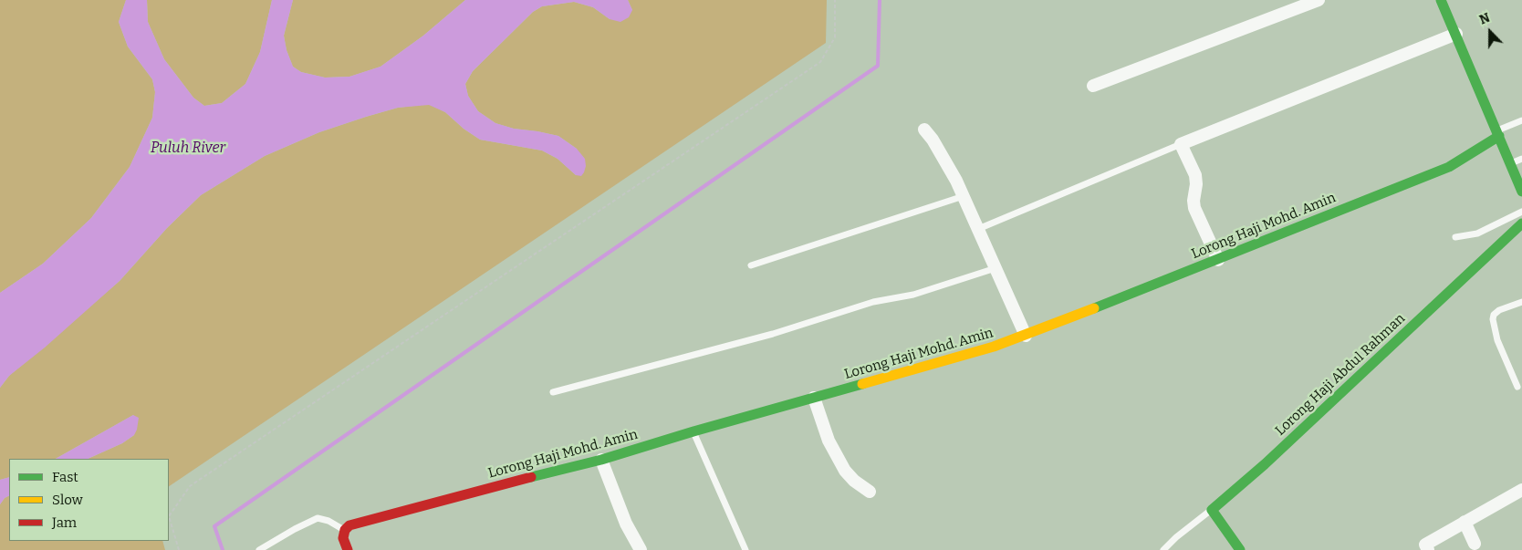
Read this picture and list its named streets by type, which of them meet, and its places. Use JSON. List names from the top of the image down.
{
  "streets": {
    "street": ["Lorong Haji Mohd. Amin", "Lorong Haji Abdul Rahman"]
  },
  "water": ["Puluh River"],
  "legend": ["Fast", "Slow", "Jam"],
  "north": "top"
}
